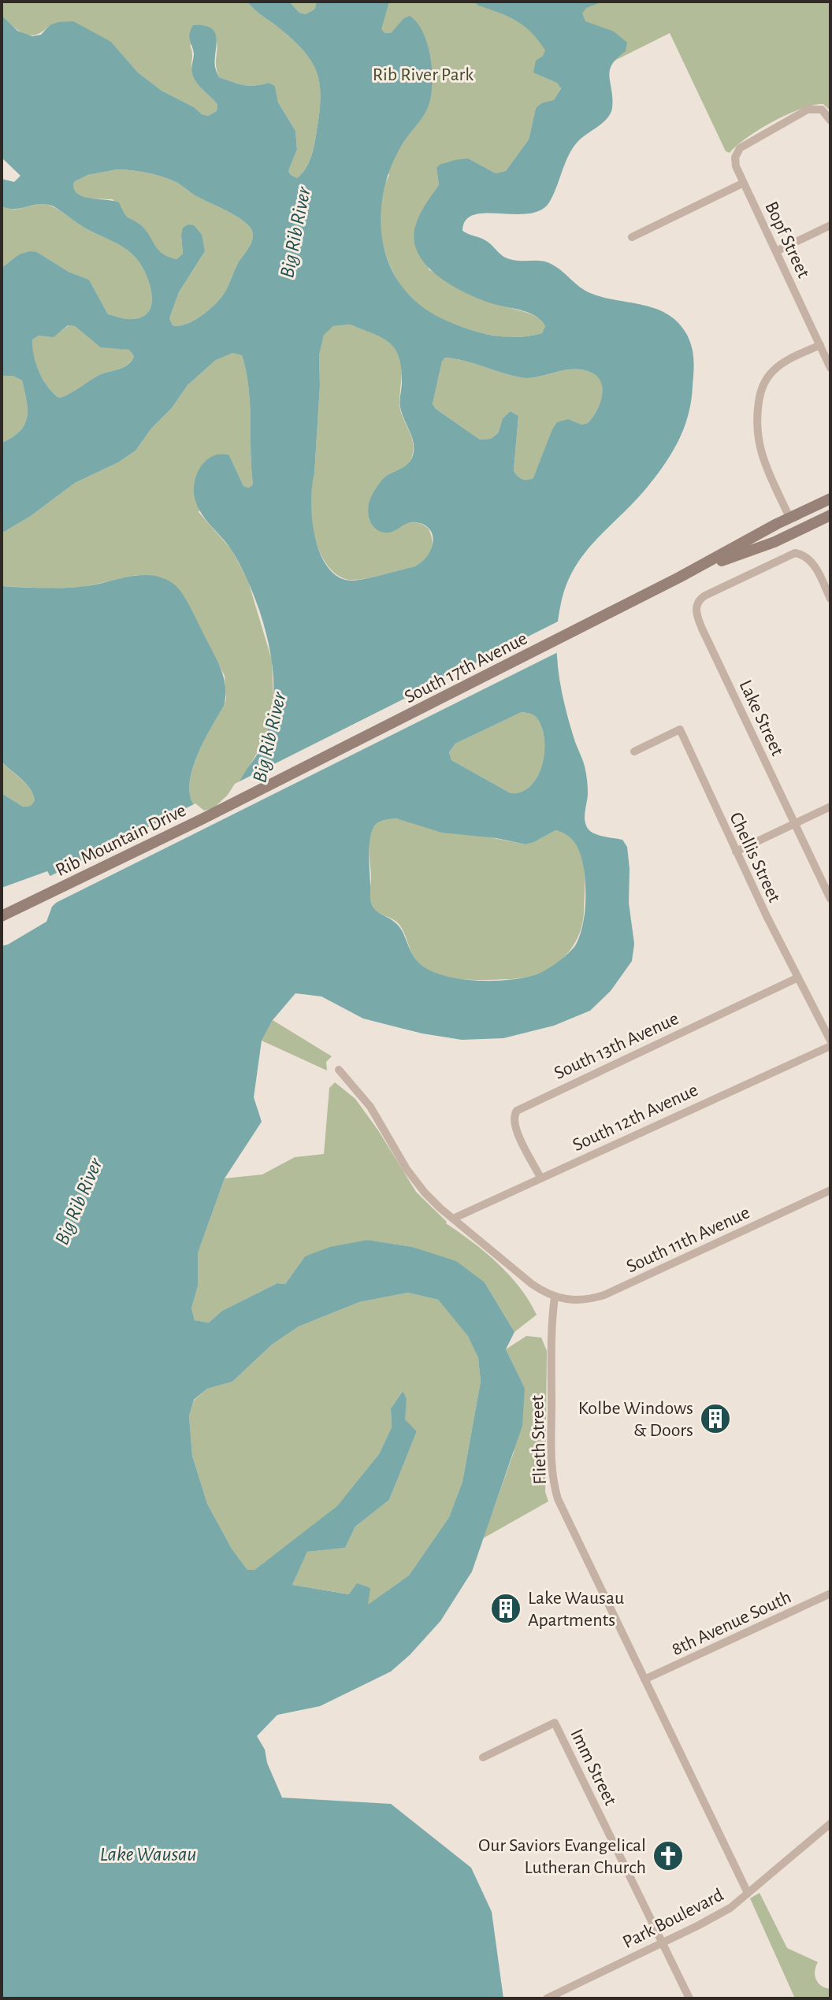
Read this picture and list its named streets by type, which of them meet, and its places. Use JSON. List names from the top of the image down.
{
  "streets": {
    "main road": ["South 17th Avenue", "Rib Mountain Drive"],
    "street": [
      "Bopf Street",
      "Lake Street",
      "Chellis Street",
      "South 13th Avenue",
      "South 12th Avenue",
      "South 11th Avenue",
      "Flieth Street",
      "8th Avenue South",
      "Imm Street",
      "Park Boulevard"
    ]
  },
  "crossings": [
    ["South 17th Avenue", "Rib Mountain Drive"],
    ["Chellis Street", "South 13th Avenue"],
    ["South 13th Avenue", "South 12th Avenue"],
    ["South 11th Avenue", "Flieth Street"],
    ["Flieth Street", "8th Avenue South"],
    ["Flieth Street", "Park Boulevard"],
    ["Imm Street", "Park Boulevard"]
  ],
  "water": ["Big Rib River", "Lake Wausau"],
  "parks": ["Rib River Park"],
  "places": {
    "building": ["Kolbe Windows & Doors", "Lake Wausau Apartments"],
    "church": ["Our Saviors Evangelical Lutheran Church"]
  }
}
